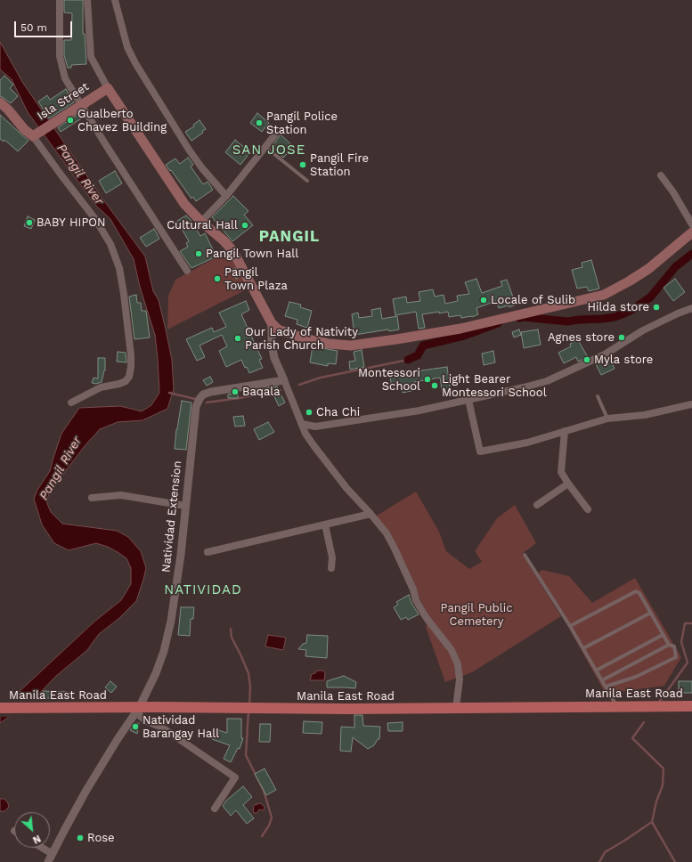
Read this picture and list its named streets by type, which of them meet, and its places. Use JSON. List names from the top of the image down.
{
  "streets": {
    "main road": ["Isla Street", "Manila East Road"],
    "street": ["Natividad Extension"]
  },
  "crossings": [
    ["Natividad Extension", "Manila East Road"]
  ],
  "districts": ["SAN JOSE", "PANGIL", "NATIVIDAD"],
  "water": ["Pangil River"],
  "parks": ["Pangil Public Cemetery"],
  "places": [
    "Gualberto Chavez Building",
    "Pangil Police Station",
    "Pangil Fire Station",
    "BABY HIPON",
    "Cultural Hall",
    "Pangil Town Hall",
    "Pangil Town Plaza",
    "Locale of Sulib",
    "Hilda store",
    "Agnes store",
    "Our Lady of Nativity Parish Church",
    "Myla store",
    "Montessori School",
    "Light Bearer Montessori School",
    "Baqala",
    "Cha Chi",
    "Natividad Barangay Hall",
    "Rose"
  ],
  "scale_bar": "50 m",
  "north": "bottom right"
}
